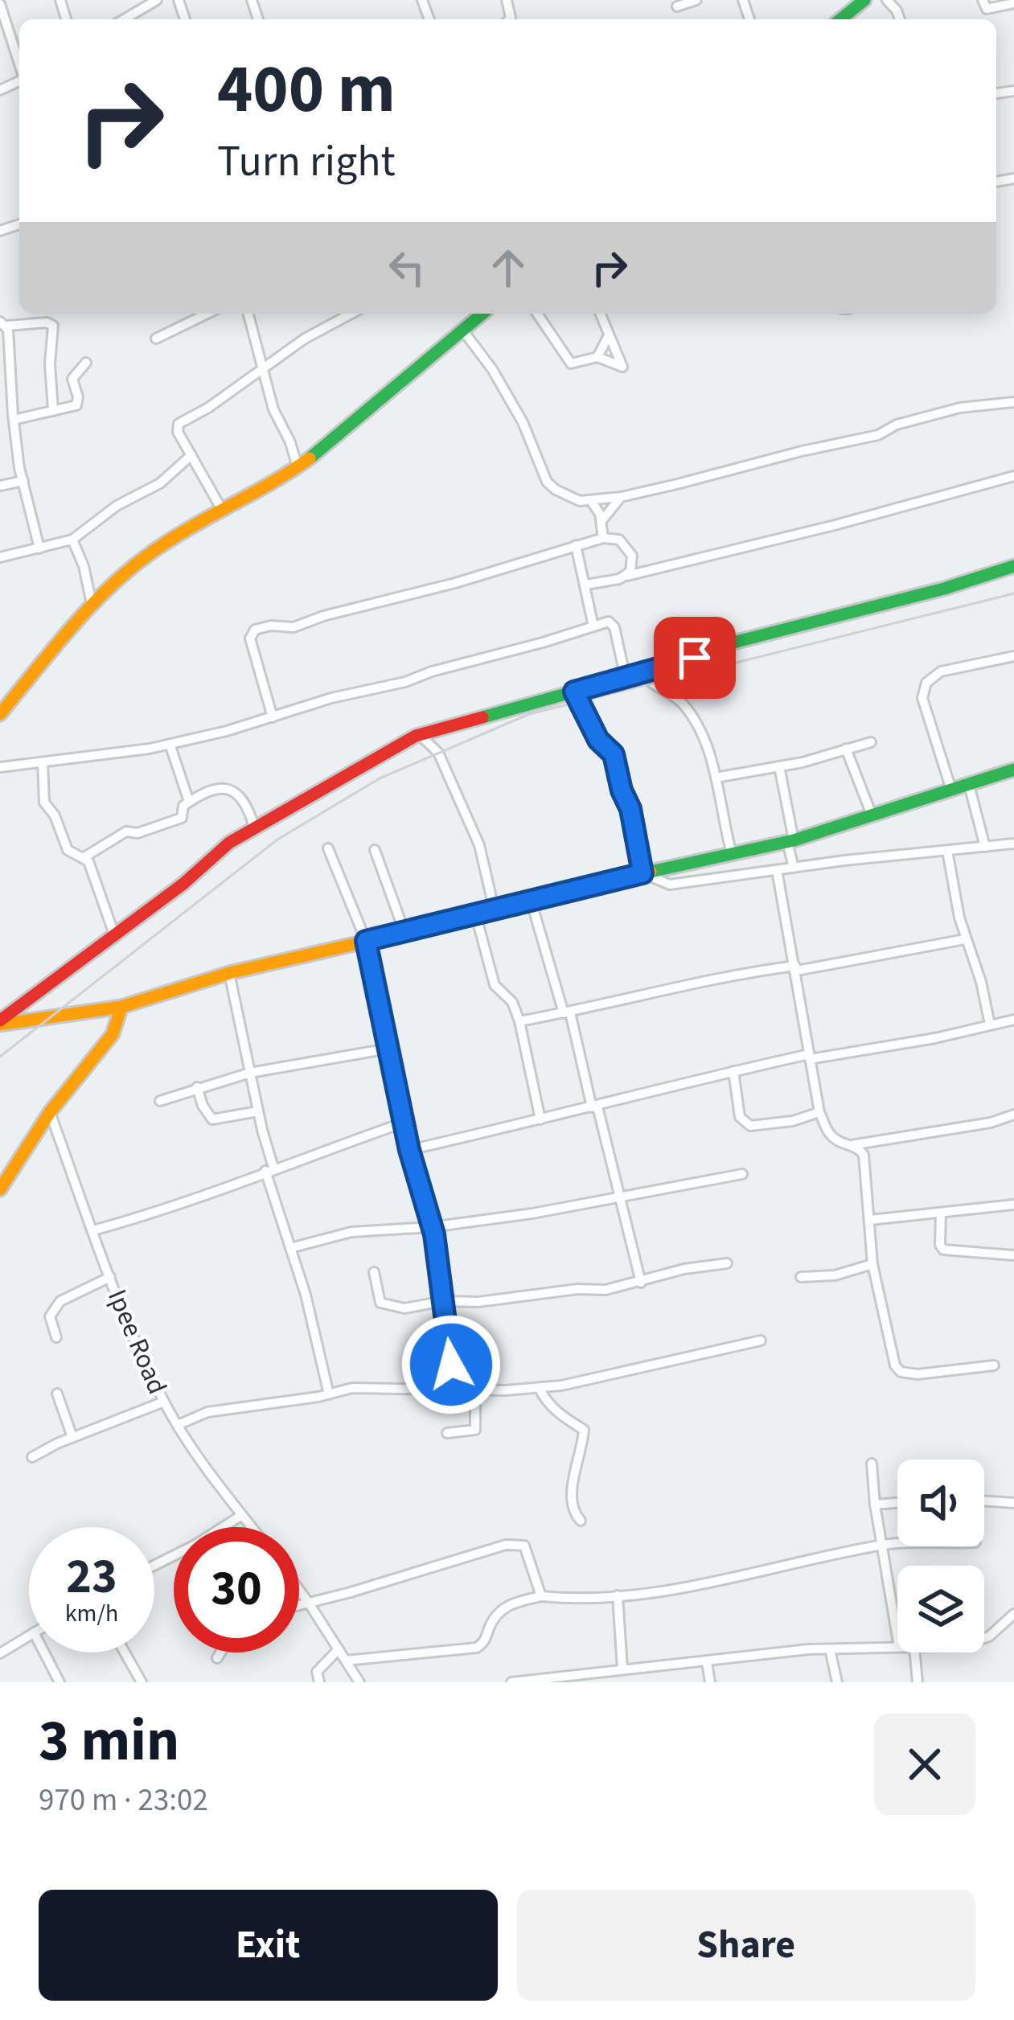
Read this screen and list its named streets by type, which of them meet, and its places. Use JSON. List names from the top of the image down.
{
  "streets": {
    "street": ["Ipee Road"]
  },
  "page": {
    "turn": ["400 m", "Turn right"],
    "speed": "23 km/h",
    "limit": "30",
    "heading": ["3 min", "970 m · 23:02"],
    "buttons": ["Exit", "Share"]
  }
}
